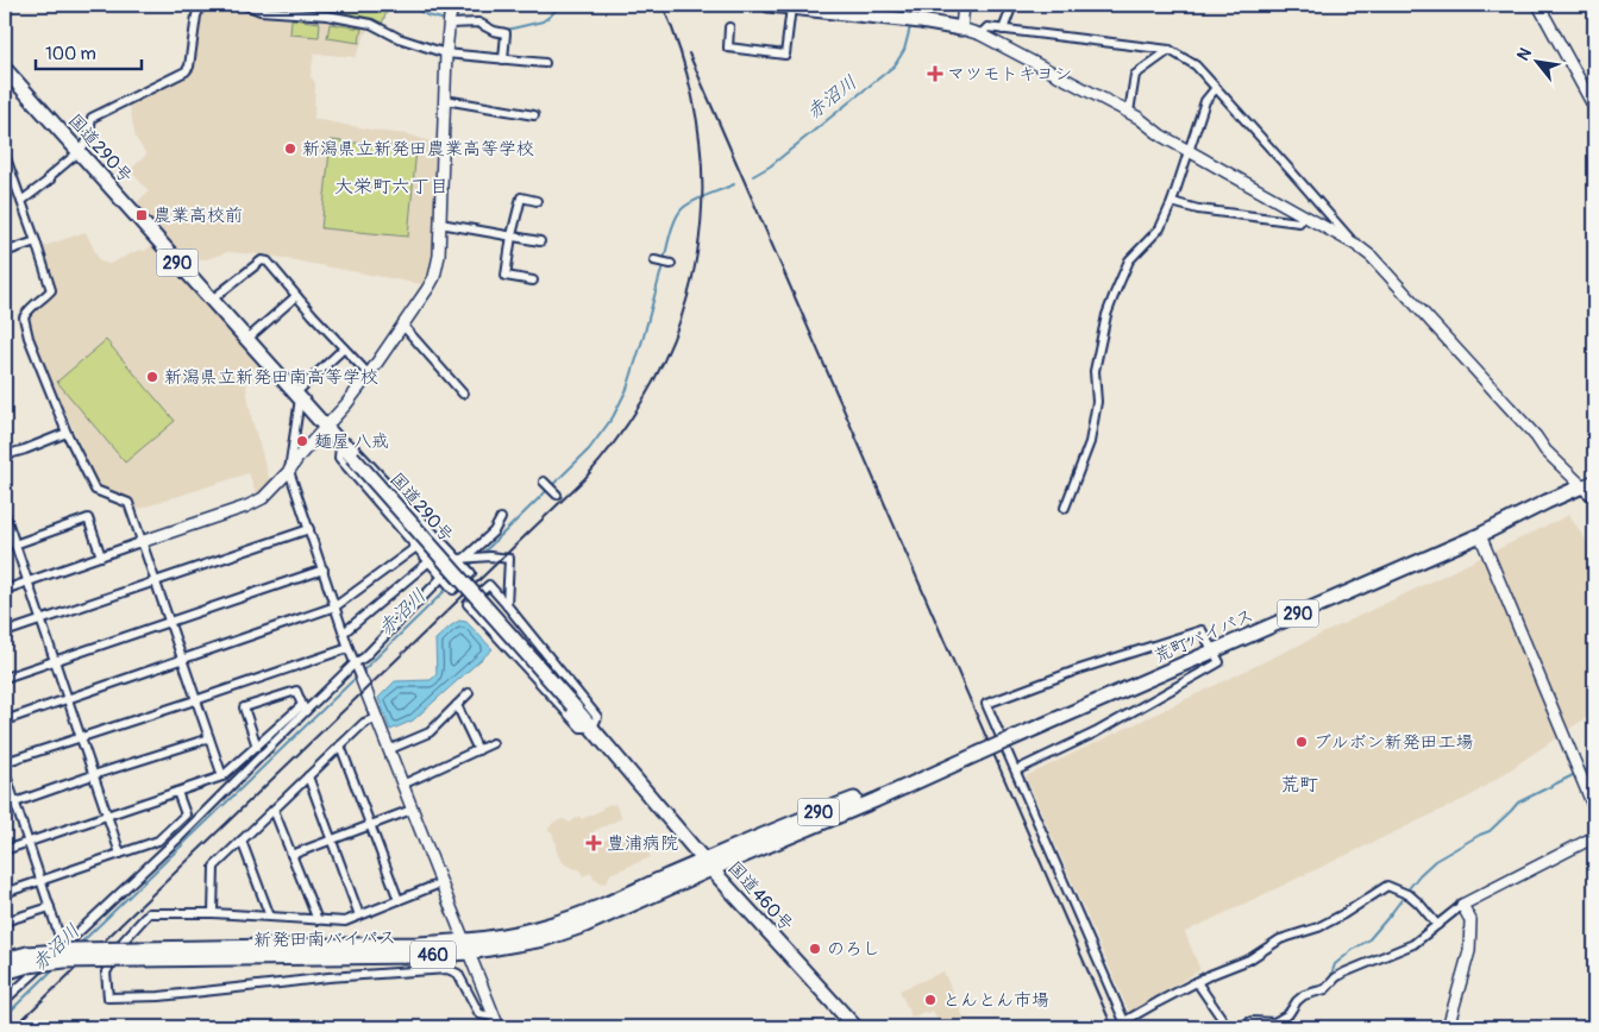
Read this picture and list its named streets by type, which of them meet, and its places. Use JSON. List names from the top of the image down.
{
  "streets": {
    "highway": [
      "国道290号",
      "290",
      "荒町バイパス",
      "国道460号",
      "新発田南バイパス",
      "460"
    ]
  },
  "crossings": [
    ["国道290号", "荒町バイパス"],
    ["国道290号", "国道460号"],
    ["国道290号", "新発田南バイパス"],
    ["荒町バイパス", "国道460号"],
    ["荒町バイパス", "新発田南バイパス"],
    ["国道460号", "新発田南バイパス"],
    ["新発田南バイパス", "460"]
  ],
  "districts": ["大栄町六丁目", "荒町"],
  "water": ["赤沼川"],
  "places": {
    "health": ["マツモトキヨシ", "豊浦病院"],
    "other": [
      "新潟県立新発田農業高等学校",
      "新潟県立新発田南高等学校",
      "麺屋 八戒",
      "ブルボン新発田工場",
      "のろし",
      "とんとん市場"
    ],
    "transit": ["農業高校前"]
  },
  "scale_bar": "100 m",
  "north": "top left"
}
